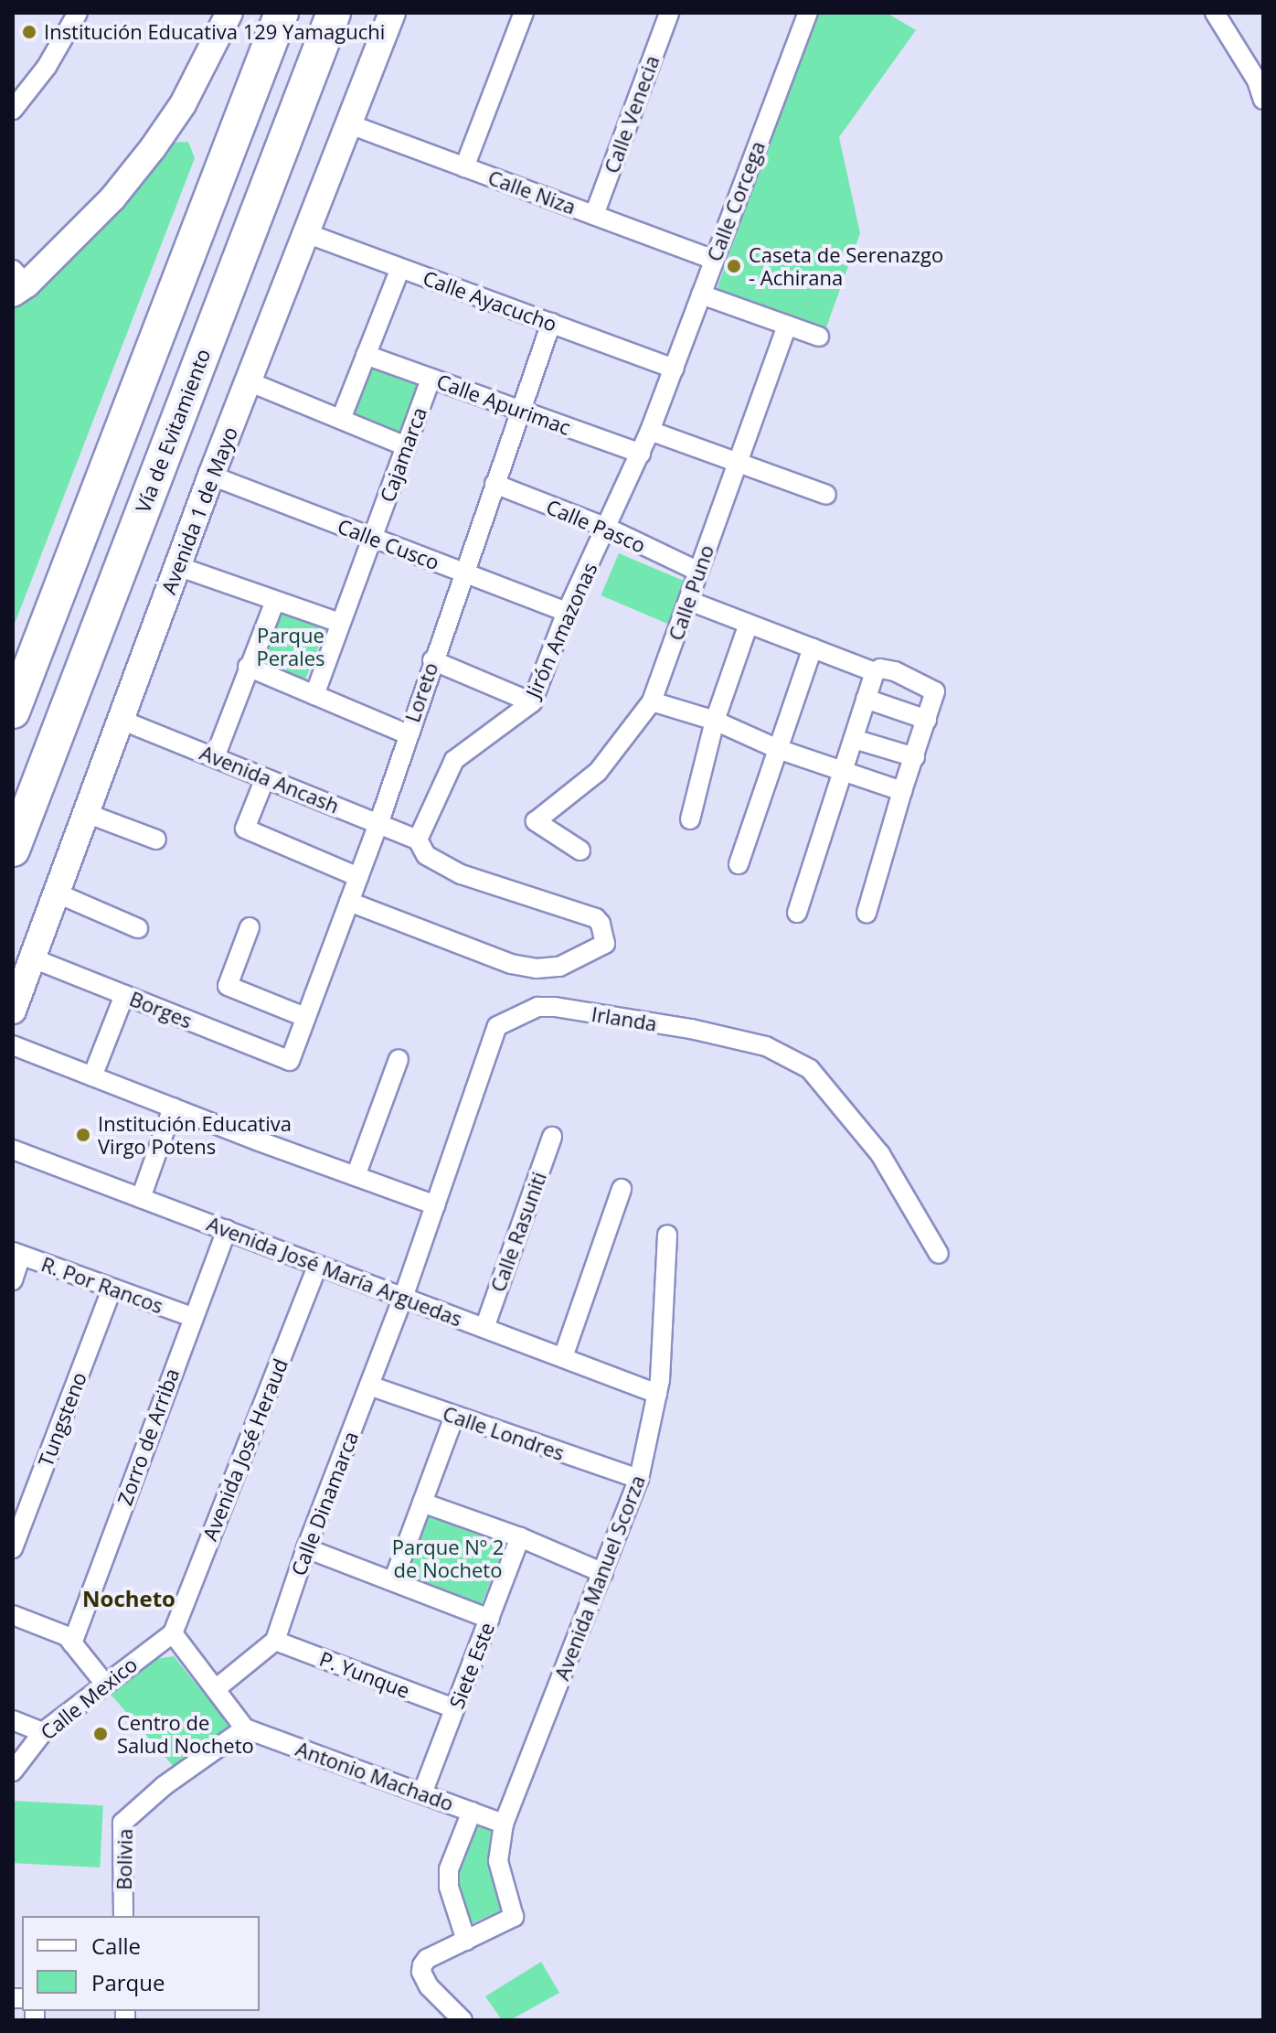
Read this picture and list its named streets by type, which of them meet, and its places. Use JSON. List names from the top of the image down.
{
  "streets": {
    "highway": ["Vía de Evitamiento"],
    "street": [
      "Calle Venecia",
      "Calle Niza",
      "Calle Corcega",
      "Calle Ayacucho",
      "Calle Apurimac",
      "Cajamarca",
      "Avenida 1 de Mayo",
      "Calle Pasco",
      "Calle Cusco",
      "Calle Puno",
      "Jirón Amazonas",
      "Loreto",
      "Avenida Ancash",
      "Borges",
      "Irlanda",
      "Calle Rasuniti",
      "Avenida José María Arguedas",
      "R. Por Rancos",
      "Tungsteno",
      "Calle Londres",
      "Zorro de Arriba",
      "Avenida José Heraud",
      "Calle Dinamarca",
      "Avenida Manuel Scorza",
      "Siete Este",
      "P. Yunque",
      "Calle Mexico",
      "Antonio Machado",
      "Bolivia"
    ]
  },
  "crossings": [
    ["Calle Venecia", "Calle Niza"],
    ["Calle Niza", "Calle Corcega"],
    ["Calle Niza", "Avenida 1 de Mayo"],
    ["Calle Corcega", "Calle Ayacucho"],
    ["Calle Corcega", "Jirón Amazonas"],
    ["Calle Ayacucho", "Avenida 1 de Mayo"],
    ["Calle Ayacucho", "Loreto"],
    ["Calle Apurimac", "Cajamarca"],
    ["Calle Apurimac", "Jirón Amazonas"],
    ["Calle Apurimac", "Loreto"],
    ["Cajamarca", "Calle Cusco"],
    ["Avenida 1 de Mayo", "Calle Cusco"],
    ["Avenida 1 de Mayo", "Avenida Ancash"],
    ["Avenida 1 de Mayo", "Borges"],
    ["Calle Pasco", "Calle Puno"],
    ["Calle Pasco", "Jirón Amazonas"],
    ["Calle Pasco", "Loreto"],
    ["Calle Cusco", "Jirón Amazonas"],
    ["Calle Cusco", "Loreto"],
    ["Jirón Amazonas", "Avenida Ancash"],
    ["Loreto", "Avenida Ancash"],
    ["Loreto", "Borges"],
    ["Irlanda", "Avenida José María Arguedas"],
    ["Irlanda", "Calle Dinamarca"],
    ["Calle Rasuniti", "Avenida José María Arguedas"],
    ["Avenida José María Arguedas", "Zorro de Arriba"],
    ["Avenida José María Arguedas", "Avenida José Heraud"],
    ["Avenida José María Arguedas", "Calle Dinamarca"],
    ["Avenida José María Arguedas", "Avenida Manuel Scorza"],
    ["R. Por Rancos", "Tungsteno"],
    ["R. Por Rancos", "Zorro de Arriba"],
    ["Calle Londres", "Calle Dinamarca"],
    ["Calle Londres", "Avenida Manuel Scorza"],
    ["Avenida José Heraud", "Calle Mexico"],
    ["Calle Dinamarca", "P. Yunque"],
    ["Avenida Manuel Scorza", "Antonio Machado"],
    ["Siete Este", "P. Yunque"],
    ["Siete Este", "Antonio Machado"],
    ["Antonio Machado", "Bolivia"]
  ],
  "districts": ["Nocheto"],
  "parks": ["Parque Perales", "Parque Nº 2 de Nocheto"],
  "places": [
    "Institución Educativa 129 Yamaguchi",
    "Caseta de Serenazgo - Achirana",
    "Institución Educativa Virgo Potens",
    "Centro de Salud Nocheto"
  ],
  "legend": ["Calle", "Parque"]
}
